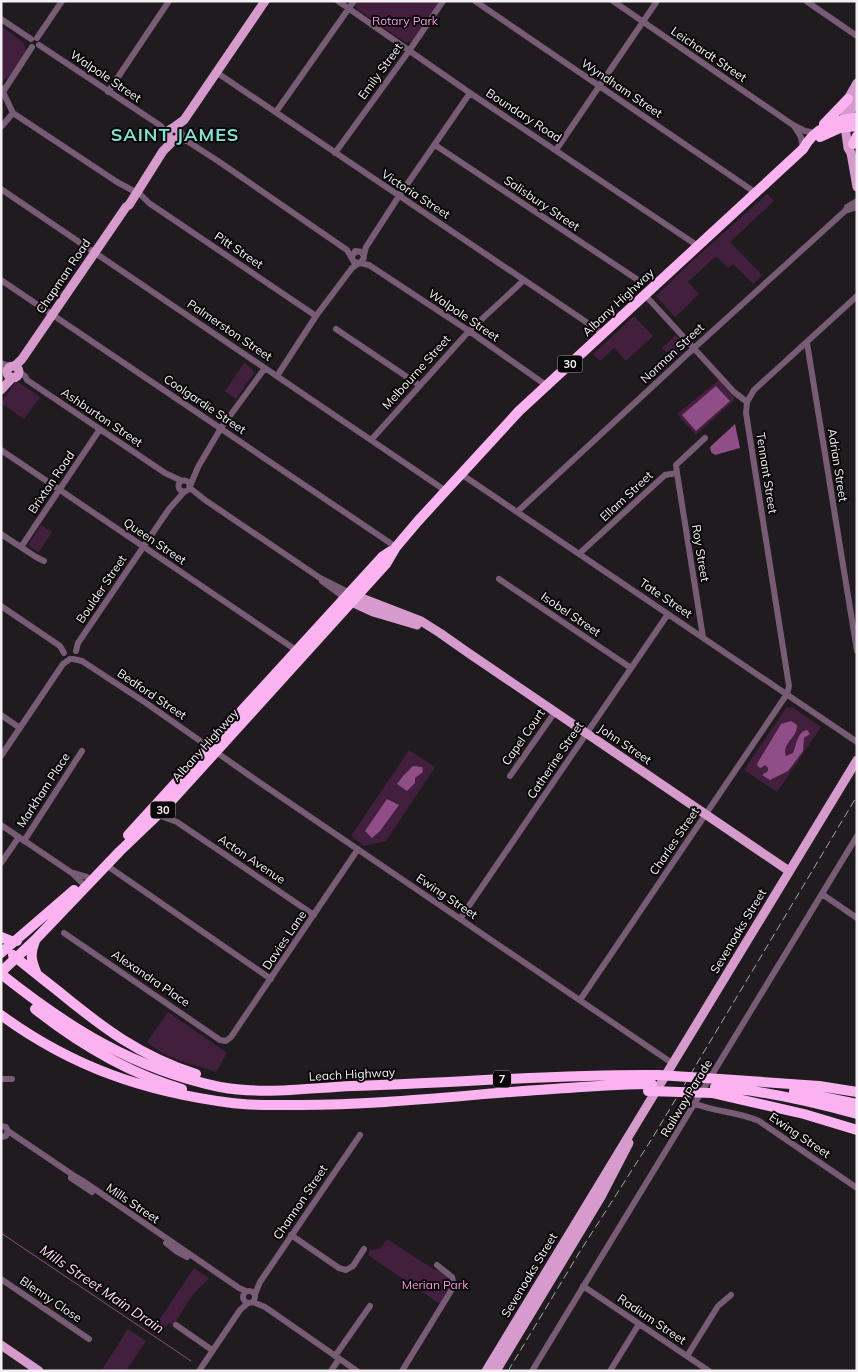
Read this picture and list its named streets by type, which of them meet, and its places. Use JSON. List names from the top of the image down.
{
  "streets": {
    "highway": [
      "Albany Highway",
      "30",
      "Leach Highway",
      "7"
    ],
    "main road": ["Chapman Road", "John Street", "Sevenoaks Street"],
    "street": [
      "Leichardt Street",
      "Emily Street",
      "Walpole Street",
      "Wyndham Street",
      "Boundary Road",
      "Victoria Street",
      "Salisbury Street",
      "Pitt Street",
      "Palmerston Street",
      "Norman Street",
      "Melbourne Street",
      "Coolgardie Street",
      "Ashburton Street",
      "Adrian Street",
      "Tennant Street",
      "Brixton Road",
      "Ellam Street",
      "Queen Street",
      "Roy Street",
      "Boulder Street",
      "Tate Street",
      "Isobel Street",
      "Bedford Street",
      "Capel Court",
      "Catherine Street",
      "Markham Place",
      "Charles Street",
      "Acton Avenue",
      "Ewing Street",
      "Davies Lane",
      "Alexandra Place",
      "Railway Parade",
      "Channon Street",
      "Mills Street",
      "Blenny Close",
      "Radium Street"
    ]
  },
  "crossings": [
    ["Leichardt Street", "30"],
    ["Emily Street", "Boundary Road"],
    ["Emily Street", "Victoria Street"],
    ["Walpole Street", "Chapman Road"],
    ["Walpole Street", "Albany Highway"],
    ["Walpole Street", "Melbourne Street"],
    ["Wyndham Street", "Albany Highway"],
    ["Boundary Road", "Albany Highway"],
    ["Victoria Street", "Chapman Road"],
    ["Victoria Street", "Albany Highway"],
    ["Victoria Street", "Melbourne Street"],
    ["Pitt Street", "Chapman Road"],
    ["Chapman Road", "Palmerston Street"],
    ["Chapman Road", "Coolgardie Street"],
    ["Chapman Road", "Ashburton Street"],
    ["Albany Highway", "Palmerston Street"],
    ["Albany Highway", "30"],
    ["Albany Highway", "Coolgardie Street"],
    ["Albany Highway", "Ashburton Street"],
    ["Albany Highway", "Queen Street"],
    ["Albany Highway", "Tate Street"],
    ["Albany Highway", "Bedford Street"],
    ["Albany Highway", "John Street"],
    ["Albany Highway", "Acton Avenue"],
    ["Albany Highway", "Ewing Street"],
    ["Albany Highway", "Leach Highway"],
    ["Palmerston Street", "Melbourne Street"],
    ["Norman Street", "Tate Street"],
    ["Ashburton Street", "Brixton Road"],
    ["Ashburton Street", "Boulder Street"],
    ["Ashburton Street", "John Street"],
    ["Tennant Street", "Tate Street"],
    ["Tennant Street", "Charles Street"],
    ["Brixton Road", "Queen Street"],
    ["Ellam Street", "Roy Street"],
    ["Ellam Street", "Tate Street"],
    ["Queen Street", "Boulder Street"],
    ["Roy Street", "Tate Street"],
    ["Boulder Street", "Bedford Street"],
    ["Tate Street", "Catherine Street"],
    ["Tate Street", "Charles Street"],
    ["Isobel Street", "Catherine Street"],
    ["Bedford Street", "Ewing Street"],
    ["Capel Court", "John Street"],
    ["John Street", "Catherine Street"],
    ["John Street", "Charles Street"],
    ["John Street", "Sevenoaks Street"],
    ["Catherine Street", "Ewing Street"],
    ["Charles Street", "Ewing Street"],
    ["Acton Avenue", "Davies Lane"],
    ["Ewing Street", "Sevenoaks Street"],
    ["Ewing Street", "Davies Lane"],
    ["Ewing Street", "Railway Parade"],
    ["Davies Lane", "Alexandra Place"],
    ["Leach Highway", "7"],
    ["Railway Parade", "Radium Street"],
    ["Channon Street", "Mills Street"]
  ],
  "districts": ["SAINT JAMES"],
  "water": ["Mills Street Main Drain"],
  "parks": ["Rotary Park", "Merian Park"]
}
